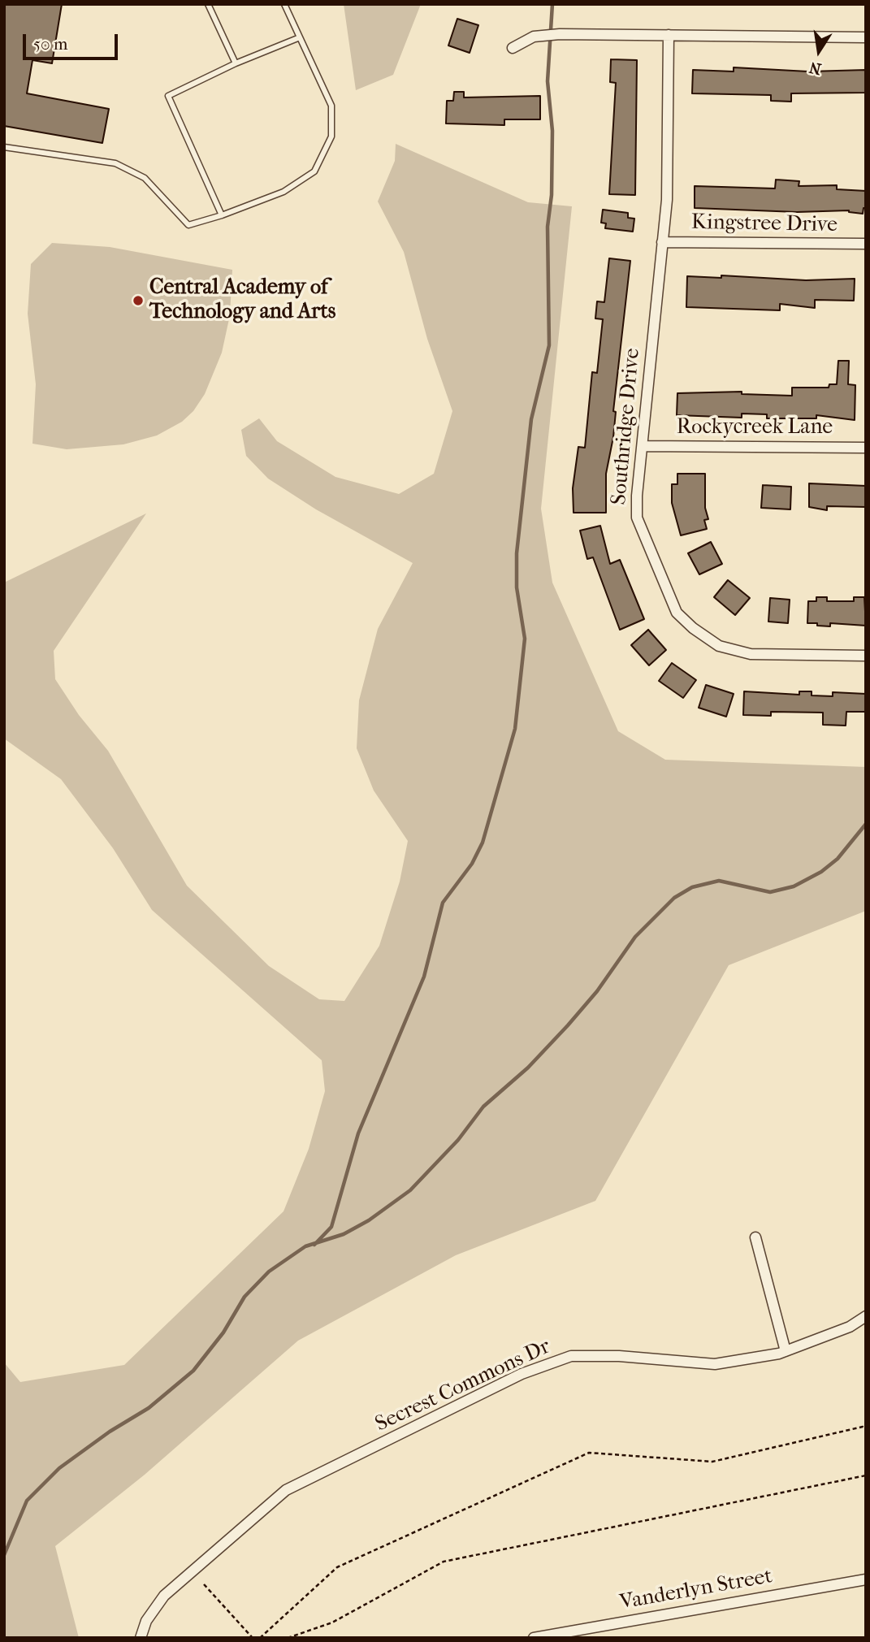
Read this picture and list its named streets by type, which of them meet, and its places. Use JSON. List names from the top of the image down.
{
  "streets": {
    "street": [
      "Kingstree Drive",
      "Southridge Drive",
      "Rockycreek Lane",
      "Secrest Commons Dr",
      "Vanderlyn Street"
    ]
  },
  "crossings": [
    ["Kingstree Drive", "Southridge Drive"],
    ["Southridge Drive", "Rockycreek Lane"]
  ],
  "places": ["Central Academy of Technology and Arts"],
  "scale_bar": "50 m",
  "north": "bottom"
}
